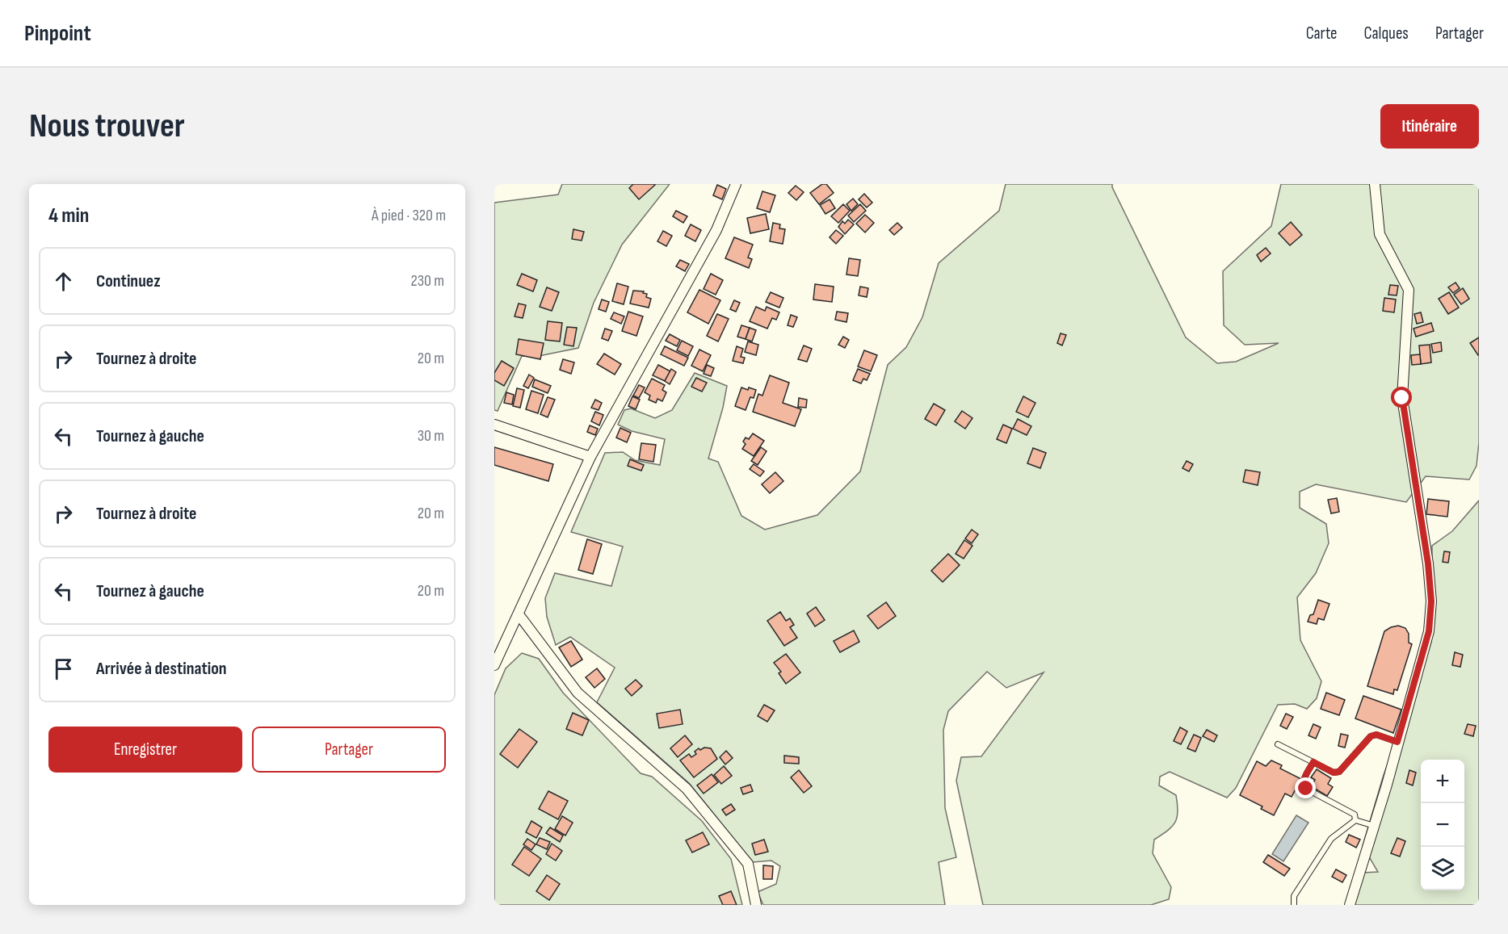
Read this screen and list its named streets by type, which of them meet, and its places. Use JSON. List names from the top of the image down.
{
  "page": {
    "header": "Pinpoint",
    "nav": ["Carte", "Calques", "Partager"],
    "buttons": [
      "Itinéraire",
      ["Enregistrer", "Partager"]
    ],
    "title": "Nous trouver",
    "heading": ["4 min", "À pied · 320 m"],
    "list": [
      ["Continuez", "230 m"],
      ["Tournez à droite", "20 m"],
      ["Tournez à gauche", "30 m"],
      ["Tournez à droite", "20 m"],
      ["Tournez à gauche", "20 m"],
      "Arrivée à destination"
    ],
    "map_buttons": ["+", "−"]
  }
}
